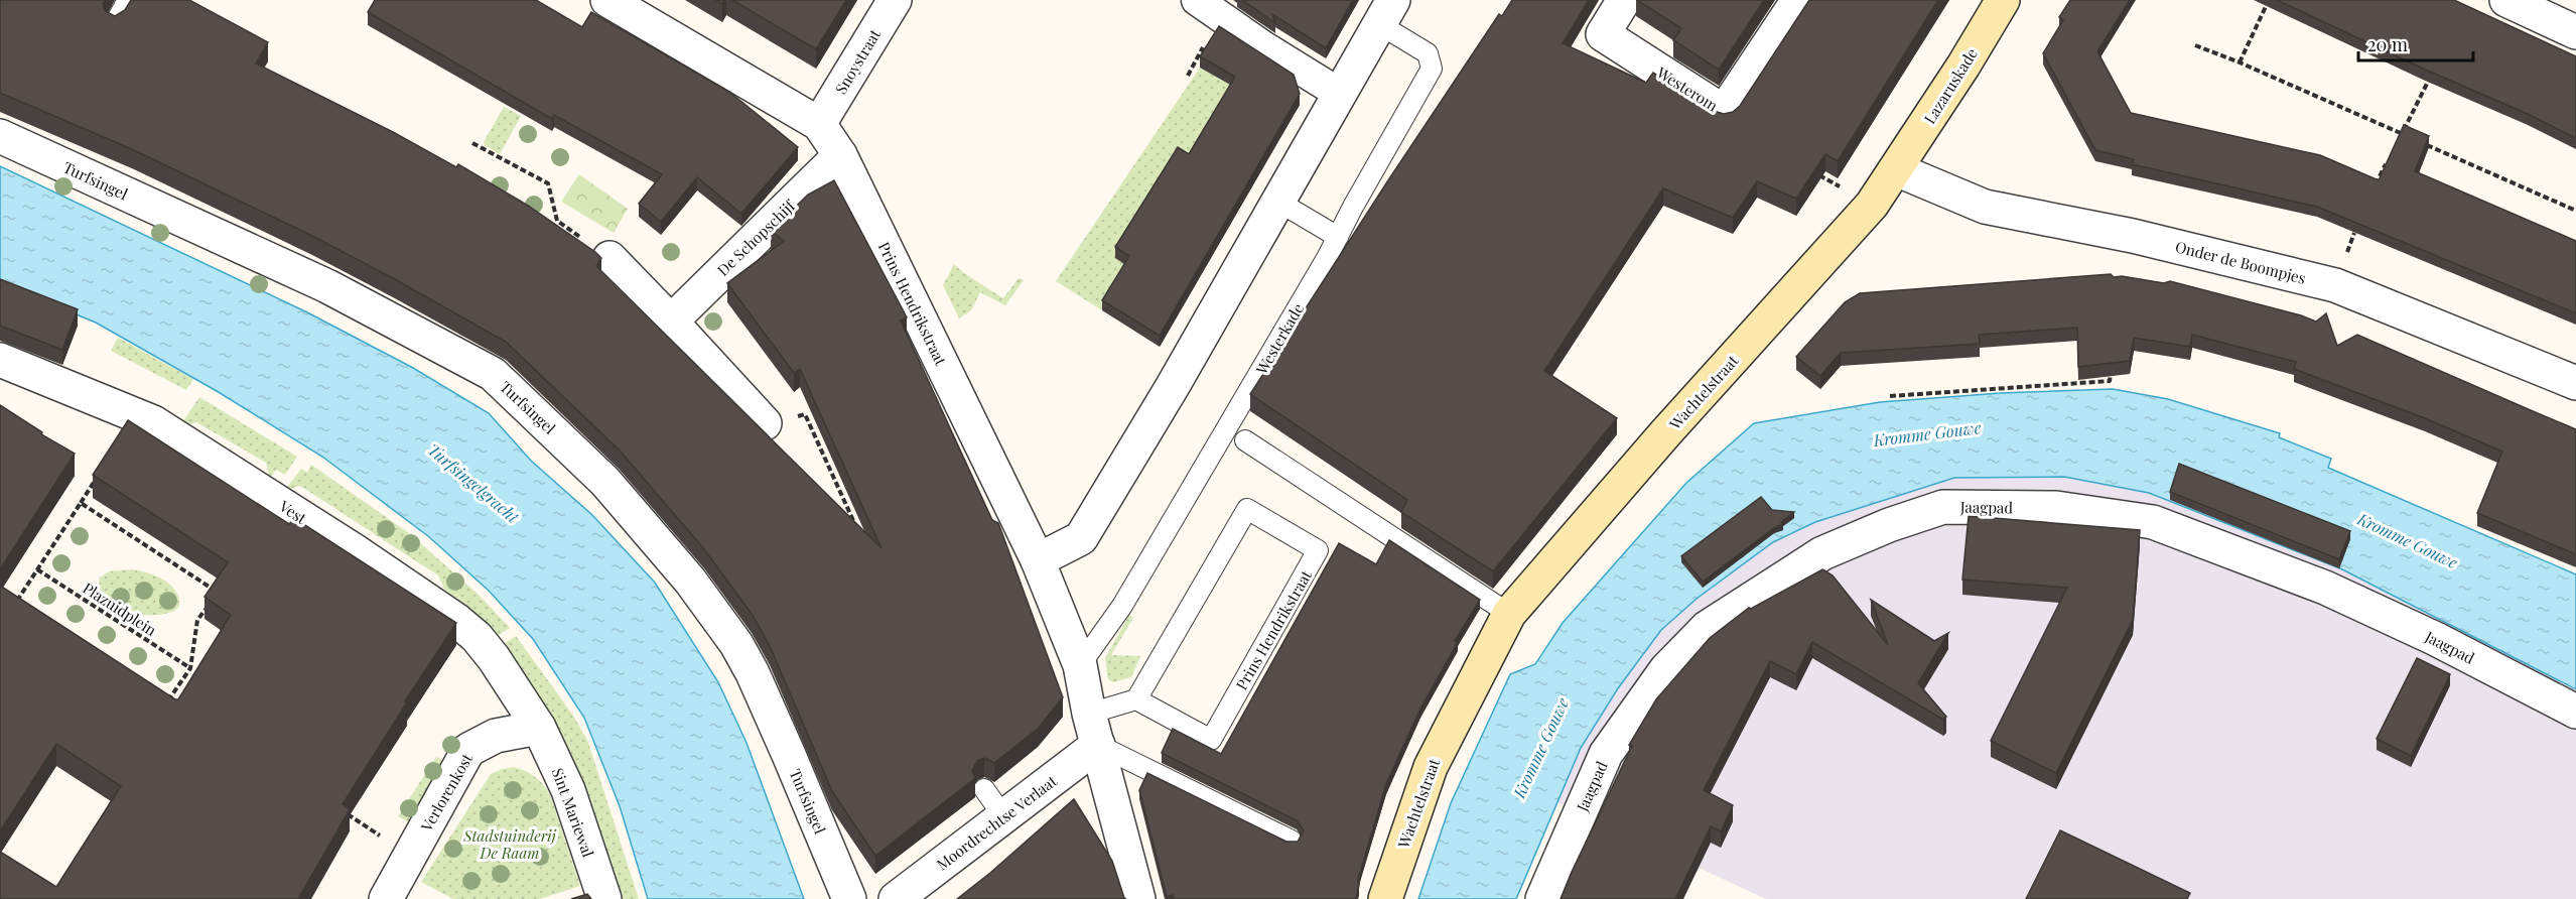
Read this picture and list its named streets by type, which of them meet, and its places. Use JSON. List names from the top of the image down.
{
  "streets": {
    "main road": ["Lazaruskade", "Wachtelstraat"],
    "street": [
      "Snoystraat",
      "Westerom",
      "Turfsingel",
      "De Schopschijf",
      "Onder de Boompjes",
      "Prins Hendrikstraat",
      "Westerkade",
      "Jaagpad",
      "Vest",
      "Verlorenkost",
      "Sint Mariewal",
      "Moordrechtse Verlaat"
    ],
    "path": ["Plazuidplein"]
  },
  "crossings": [
    ["Snoystraat", "Prins Hendrikstraat"],
    ["Lazaruskade", "Onder de Boompjes"],
    ["Lazaruskade", "Wachtelstraat"],
    ["De Schopschijf", "Prins Hendrikstraat"],
    ["Onder de Boompjes", "Wachtelstraat"],
    ["Prins Hendrikstraat", "Westerkade"],
    ["Prins Hendrikstraat", "Moordrechtse Verlaat"],
    ["Vest", "Verlorenkost"],
    ["Vest", "Sint Mariewal"],
    ["Verlorenkost", "Sint Mariewal"]
  ],
  "water": ["Kromme Gouwe", "Turfsingelgracht"],
  "parks": ["Stadstuinderij De Raam"],
  "scale_bar": "20 m"
}
